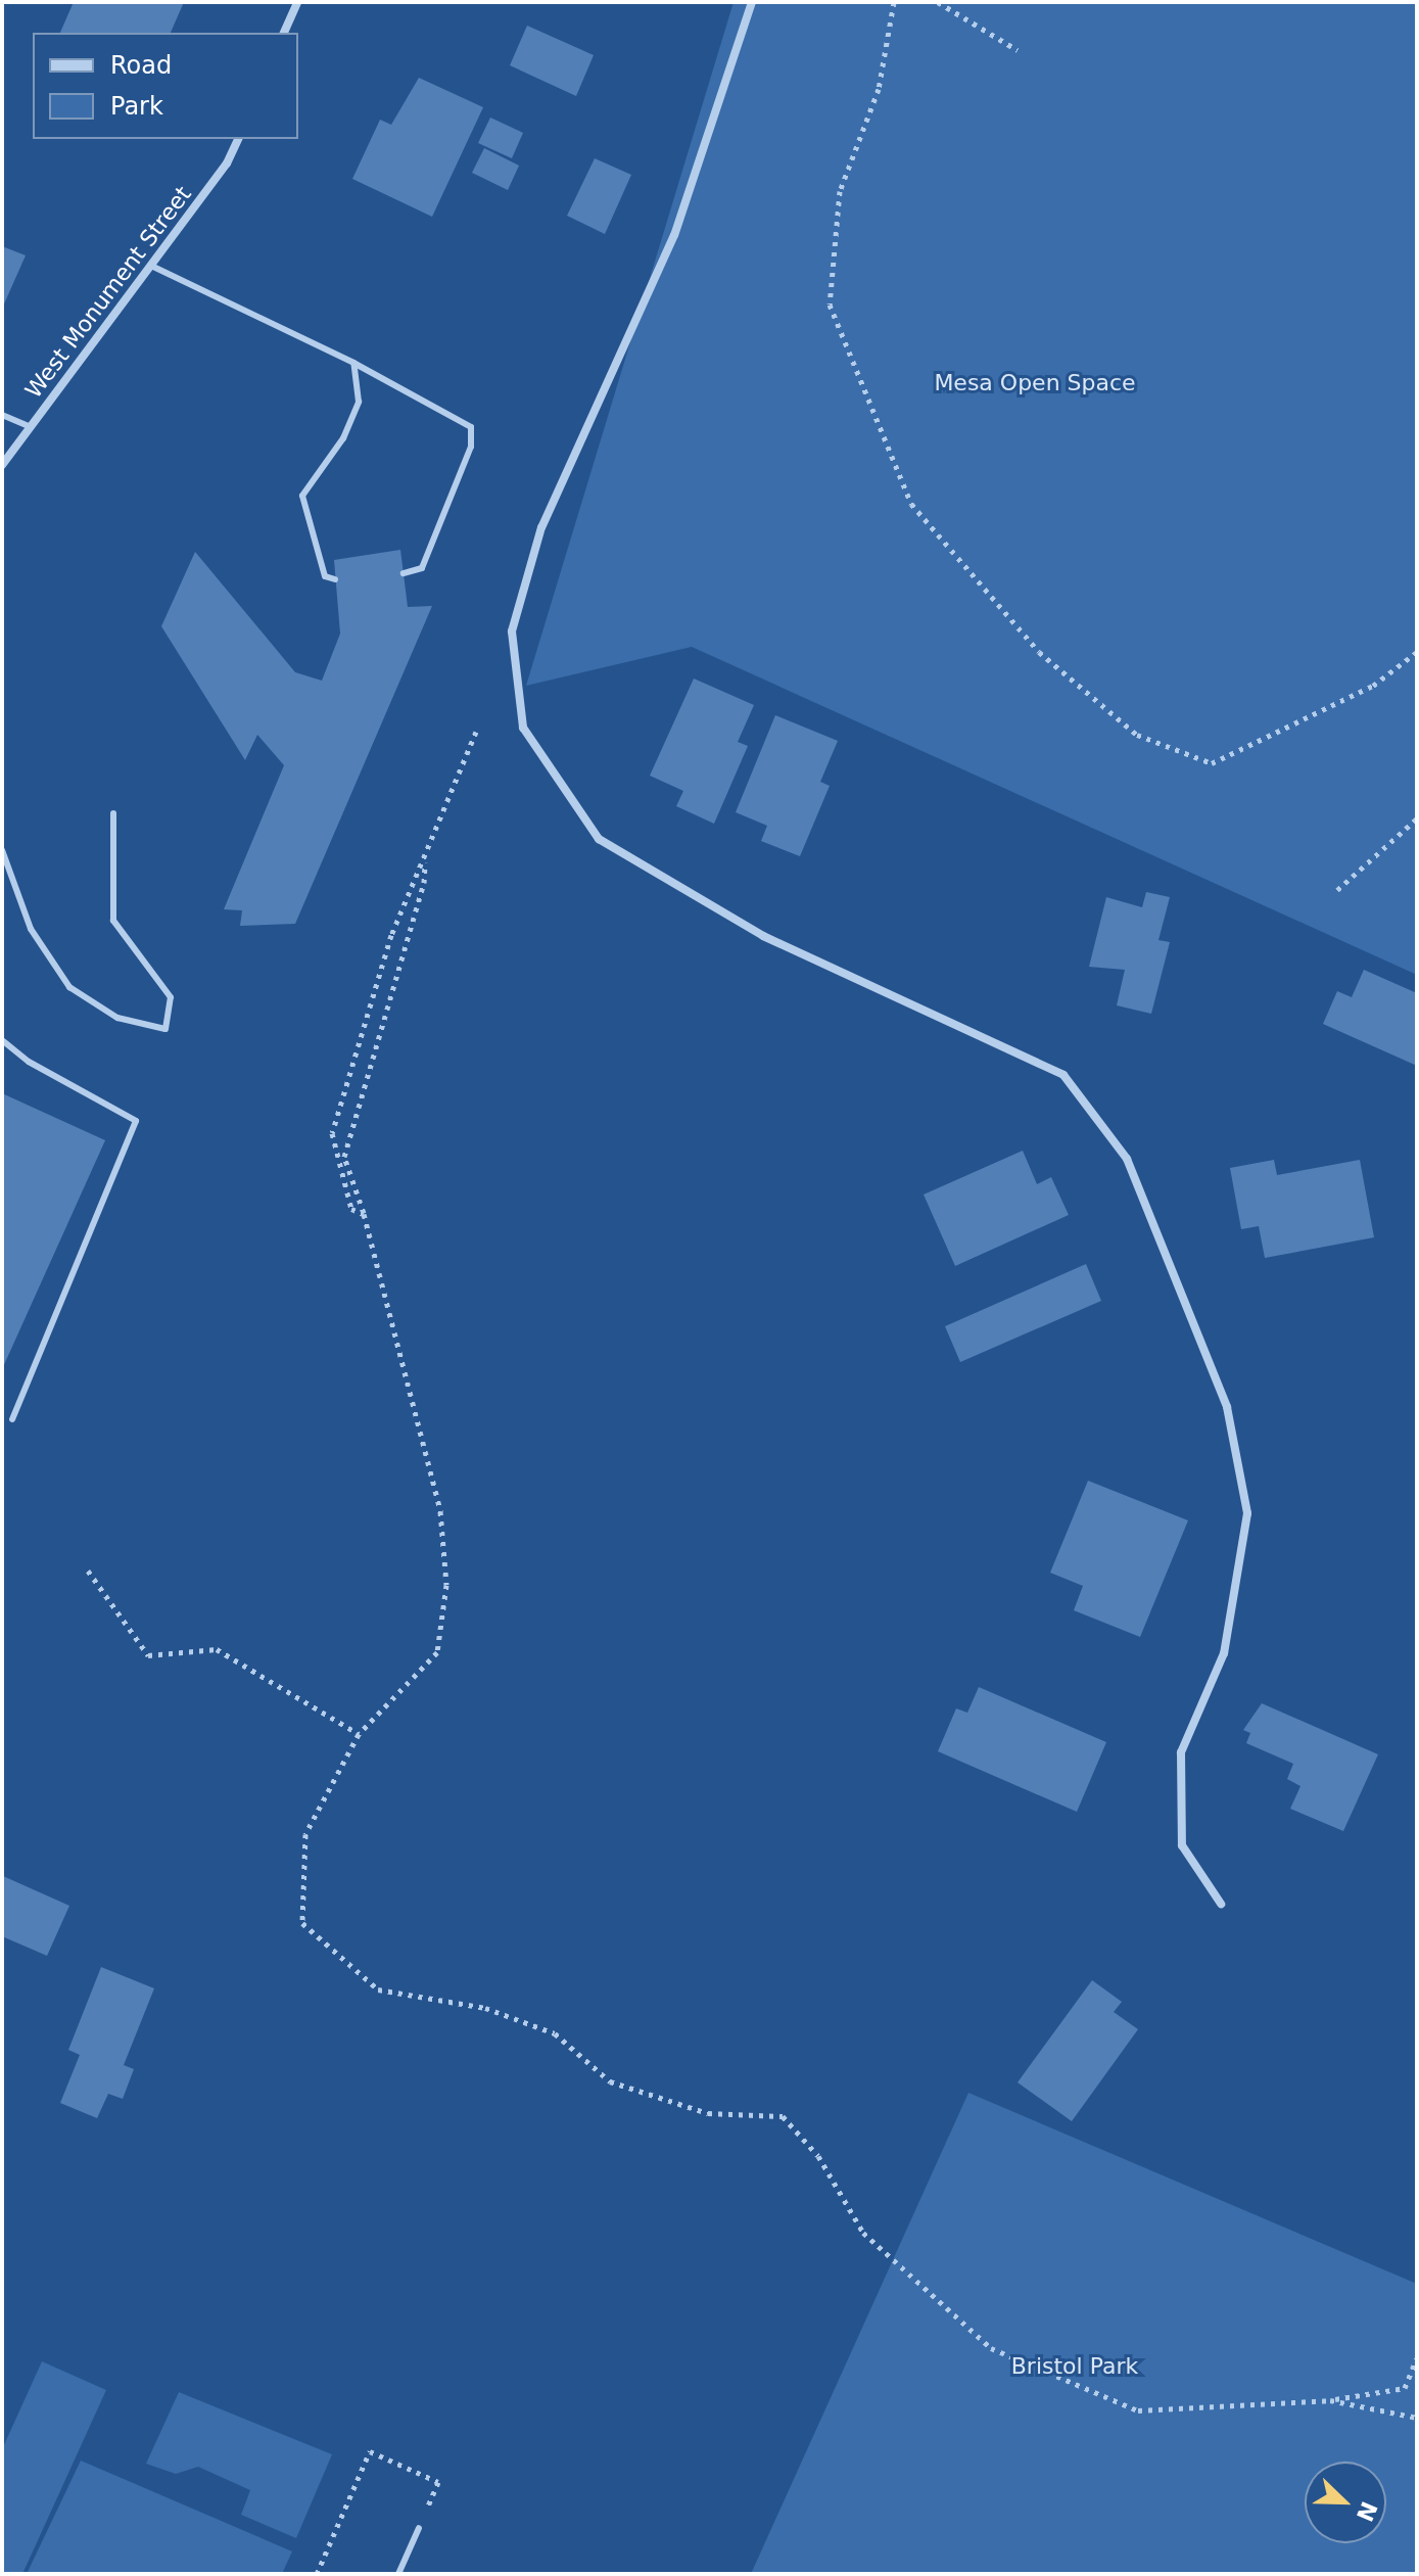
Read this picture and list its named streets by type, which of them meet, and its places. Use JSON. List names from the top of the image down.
{
  "streets": {
    "street": ["West Monument Street"]
  },
  "parks": ["Mesa Open Space", "Bristol Park"],
  "legend": ["Road", "Park"],
  "north": "bottom right"
}
